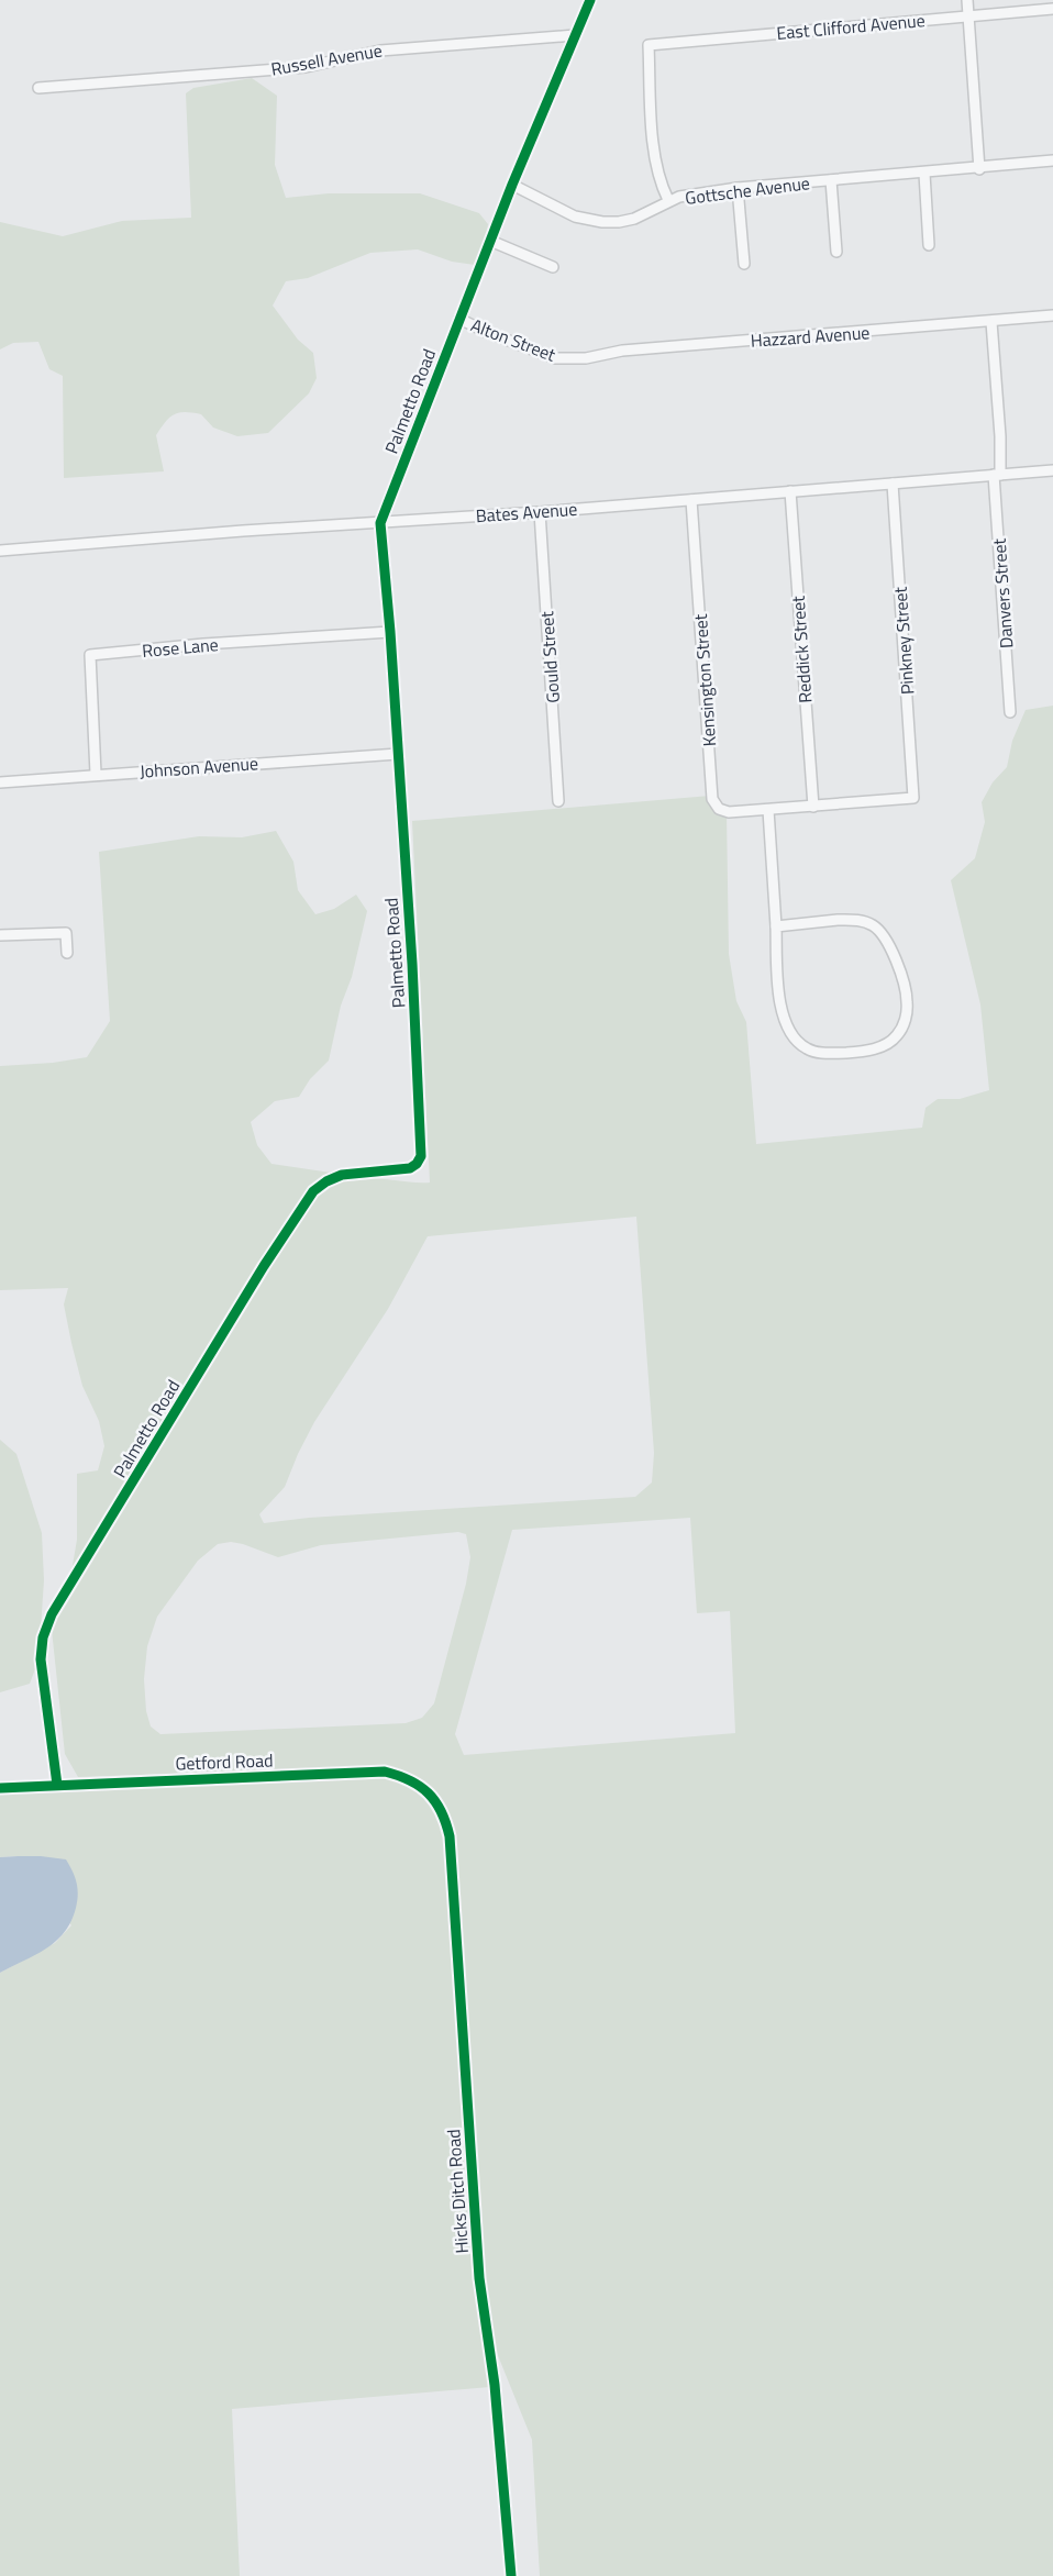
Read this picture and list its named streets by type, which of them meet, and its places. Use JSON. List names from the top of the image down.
{
  "streets": {
    "street": [
      "East Clifford Avenue",
      "Russell Avenue",
      "Gottsche Avenue",
      "Hazzard Avenue",
      "Alton Street",
      "Palmetto Road",
      "Bates Avenue",
      "Danvers Street",
      "Pinkney Street",
      "Rose Lane",
      "Reddick Street",
      "Gould Street",
      "Kensington Street",
      "Johnson Avenue",
      "Getford Road",
      "Hicks Ditch Road"
    ]
  },
  "crossings": [
    ["East Clifford Avenue", "Gottsche Avenue"],
    ["Russell Avenue", "Palmetto Road"],
    ["Gottsche Avenue", "Palmetto Road"],
    ["Hazzard Avenue", "Alton Street"],
    ["Hazzard Avenue", "Danvers Street"],
    ["Alton Street", "Palmetto Road"],
    ["Palmetto Road", "Bates Avenue"],
    ["Palmetto Road", "Rose Lane"],
    ["Palmetto Road", "Johnson Avenue"],
    ["Palmetto Road", "Getford Road"],
    ["Bates Avenue", "Danvers Street"],
    ["Bates Avenue", "Pinkney Street"],
    ["Bates Avenue", "Reddick Street"],
    ["Bates Avenue", "Gould Street"],
    ["Bates Avenue", "Kensington Street"],
    ["Pinkney Street", "Kensington Street"],
    ["Rose Lane", "Johnson Avenue"],
    ["Reddick Street", "Kensington Street"],
    ["Getford Road", "Hicks Ditch Road"]
  ]
}
